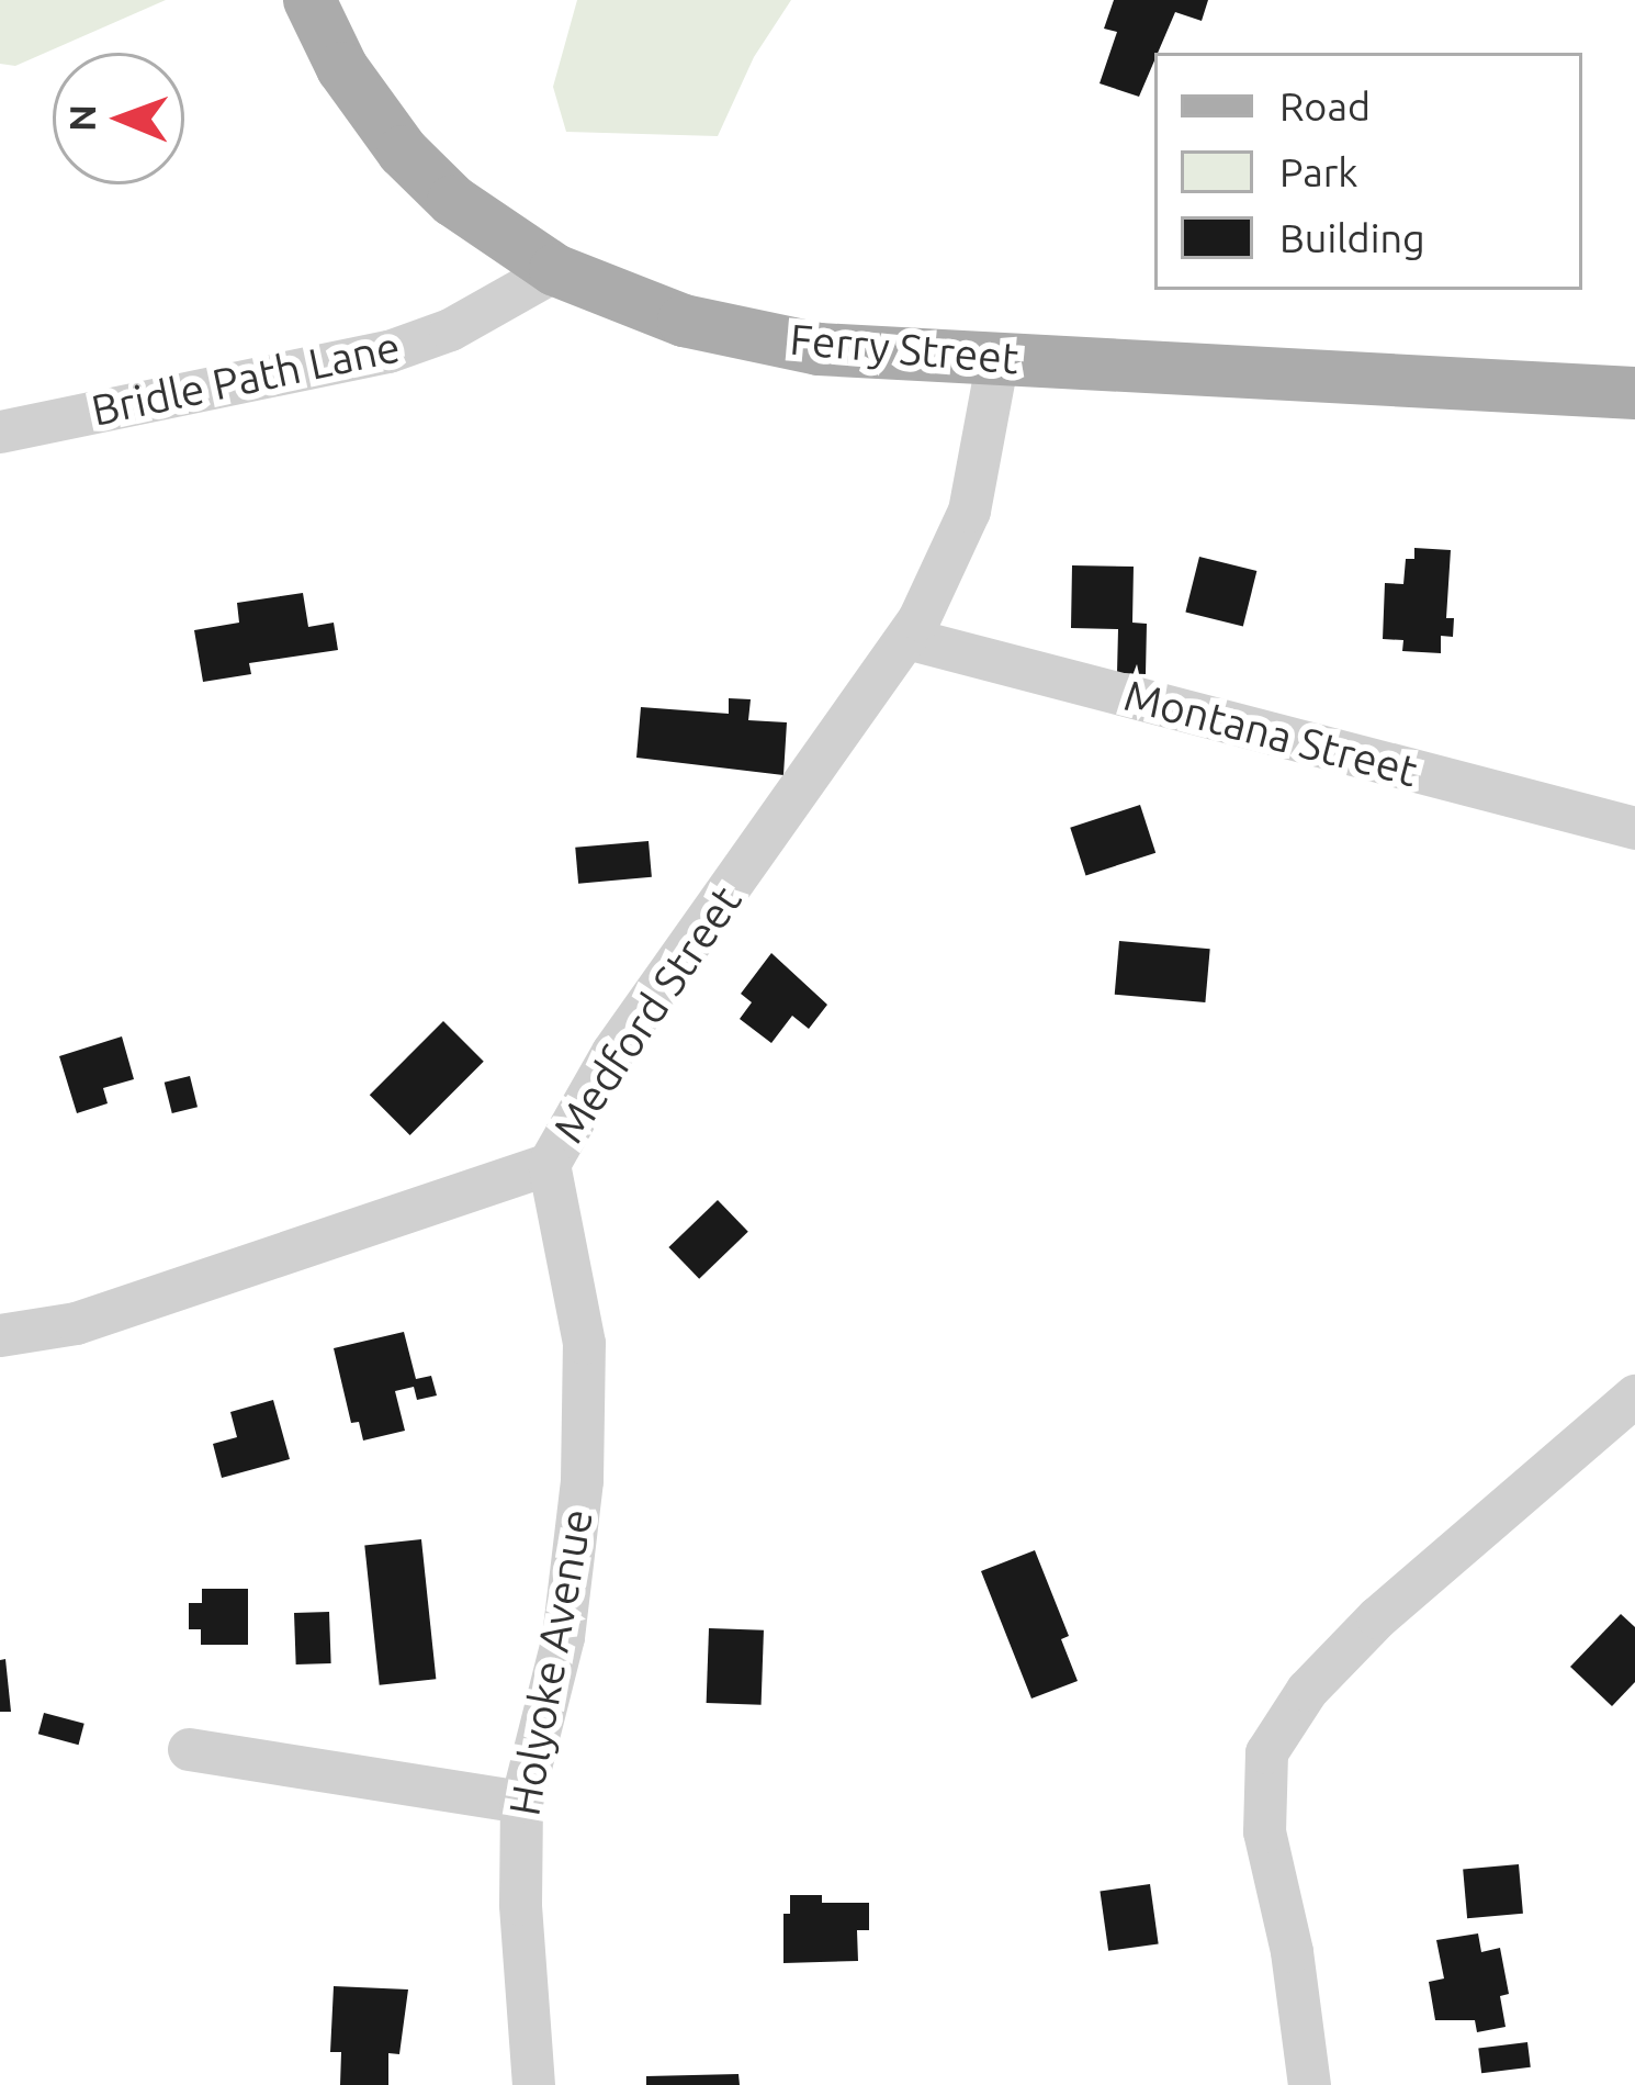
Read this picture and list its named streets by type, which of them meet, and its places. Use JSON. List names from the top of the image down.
{
  "streets": {
    "main road": ["Ferry Street"],
    "street": [
      "Bridle Path Lane",
      "Montana Street",
      "Medford Street",
      "Holyoke Avenue"
    ]
  },
  "crossings": [
    ["Ferry Street", "Bridle Path Lane"],
    ["Ferry Street", "Medford Street"],
    ["Montana Street", "Medford Street"],
    ["Medford Street", "Holyoke Avenue"]
  ],
  "legend": ["Road", "Park", "Building"],
  "north": "left"
}
